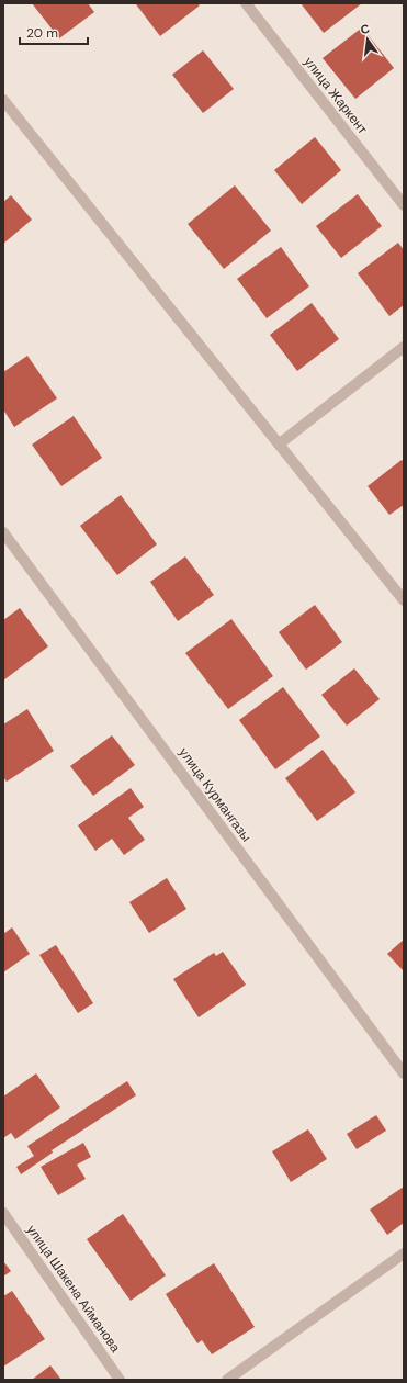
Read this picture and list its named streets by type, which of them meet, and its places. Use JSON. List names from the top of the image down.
{
  "streets": {
    "street": ["улица Жаркент", "улица Курмангазы", "улица Шакена Айманова"]
  },
  "scale_bar": "20 m",
  "north": "top"
}
